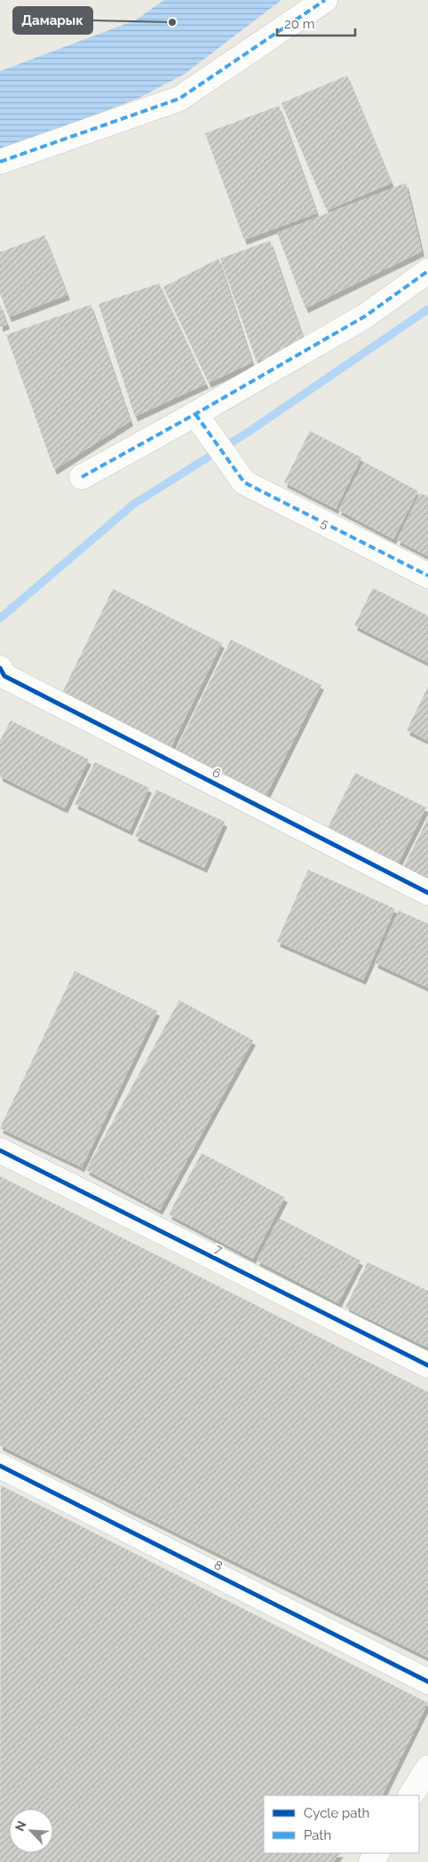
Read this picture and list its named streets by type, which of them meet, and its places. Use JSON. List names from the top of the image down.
{
  "streets": {
    "street": [
      "5",
      "6",
      "7",
      "8"
    ]
  },
  "places": ["Дамарык"],
  "legend": ["Cycle path", "Path"],
  "scale_bar": "20 m",
  "north": "top left"
}
